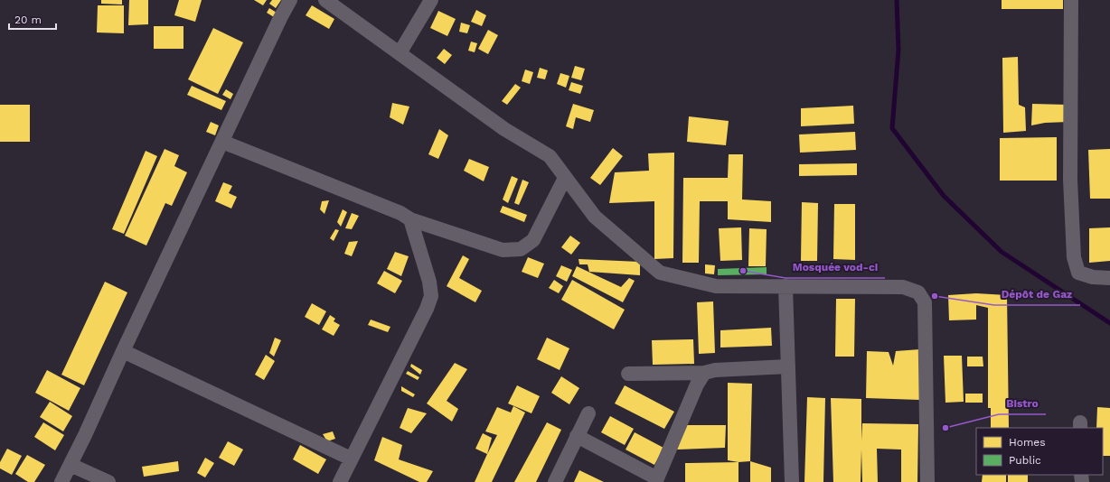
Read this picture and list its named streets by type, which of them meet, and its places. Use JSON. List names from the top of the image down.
{
  "places": ["Mosquée vod-ci", "Dépôt de Gaz", "Bistro"],
  "legend": ["Homes", "Public"],
  "scale_bar": "20 m"
}
